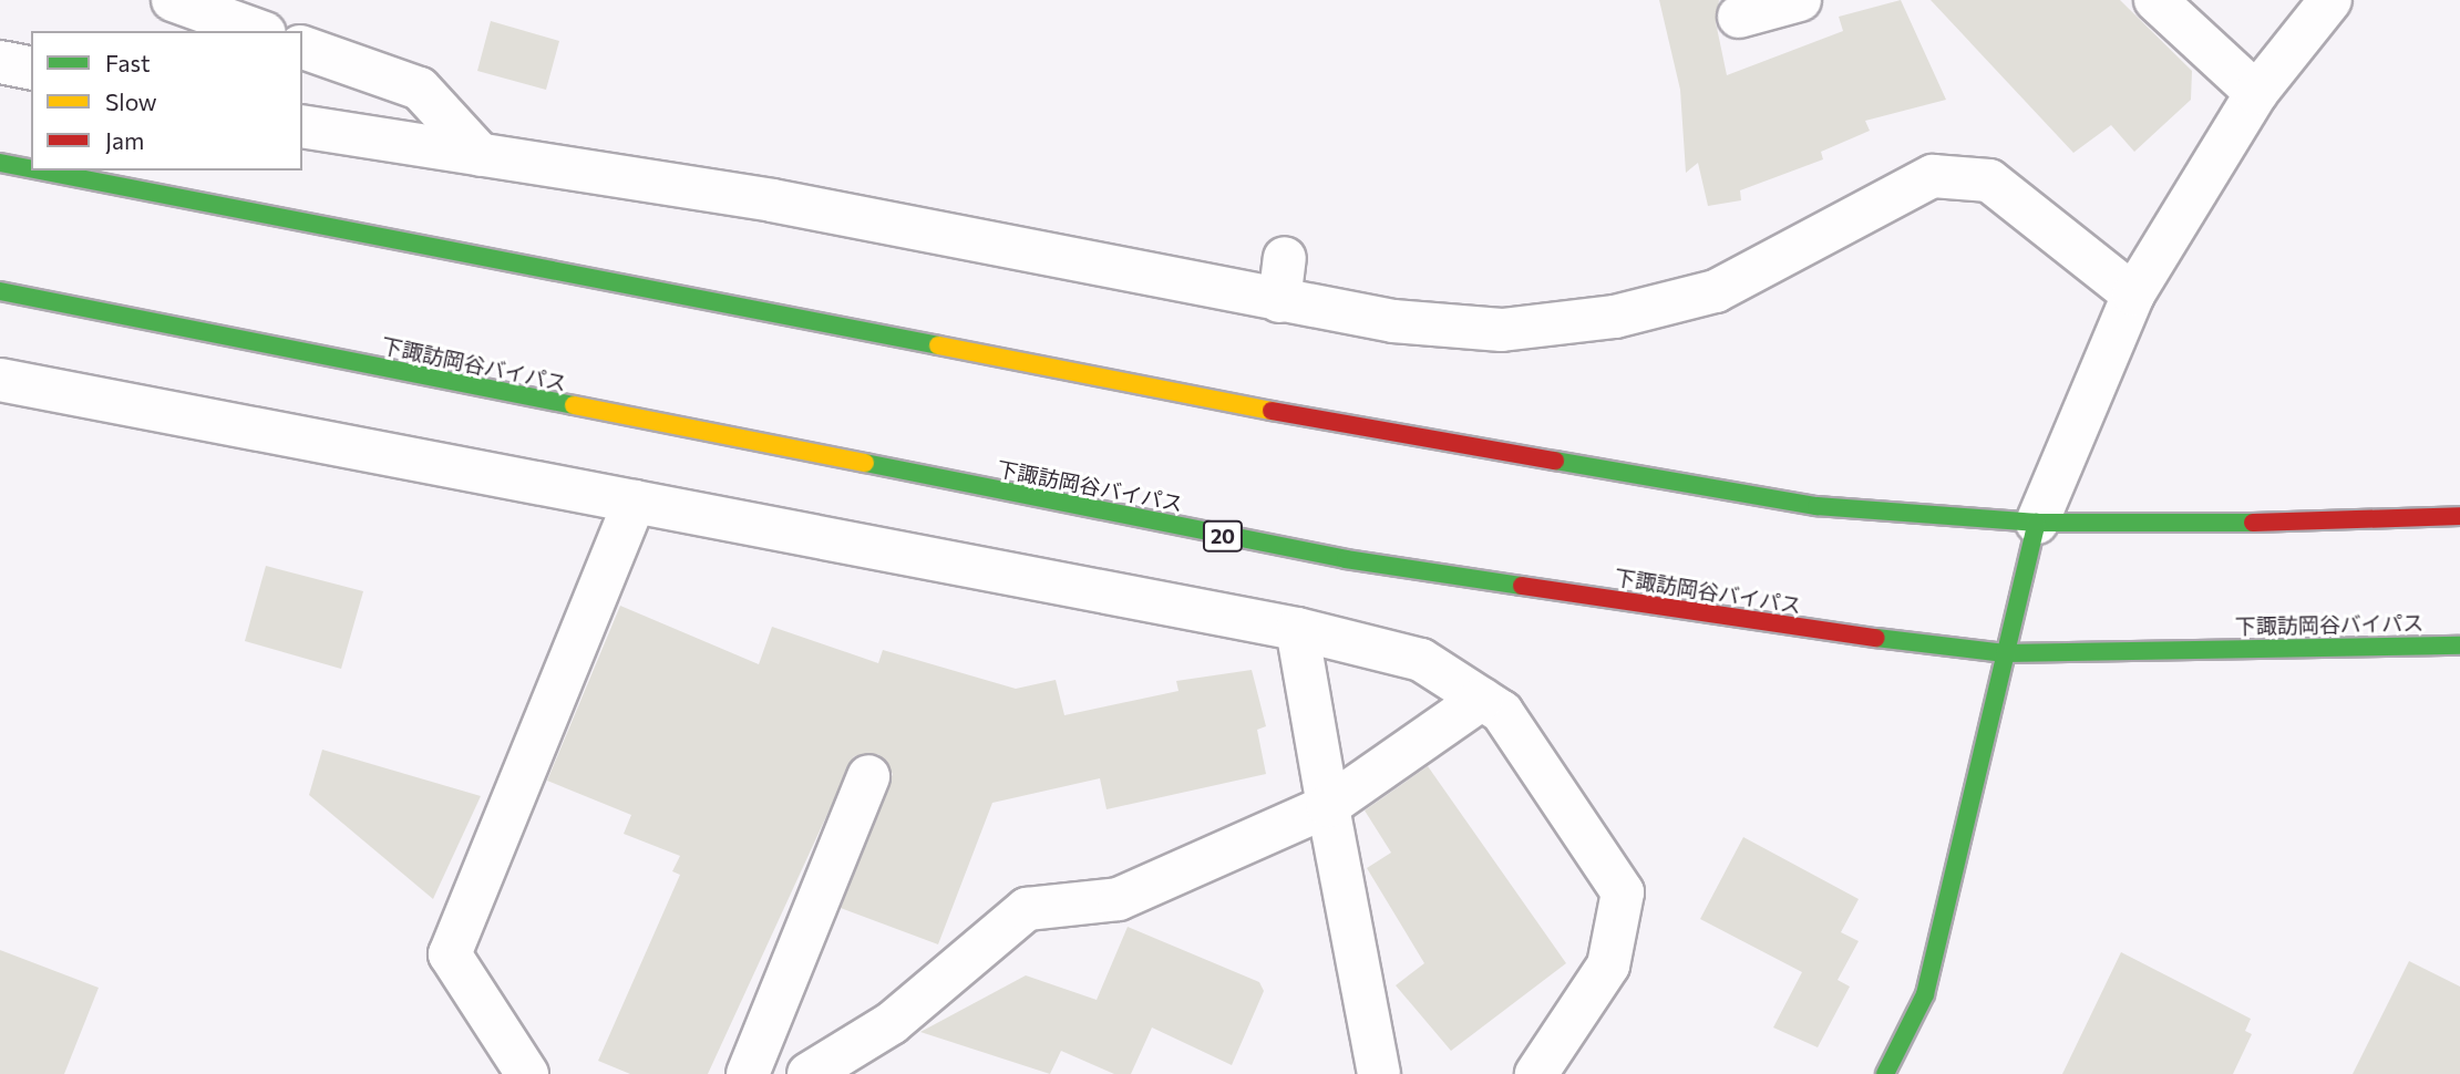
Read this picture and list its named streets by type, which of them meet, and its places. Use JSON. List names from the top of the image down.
{
  "streets": {
    "main road": ["下諏訪岡谷バイパス", "20"]
  },
  "legend": ["Fast", "Slow", "Jam"]
}
